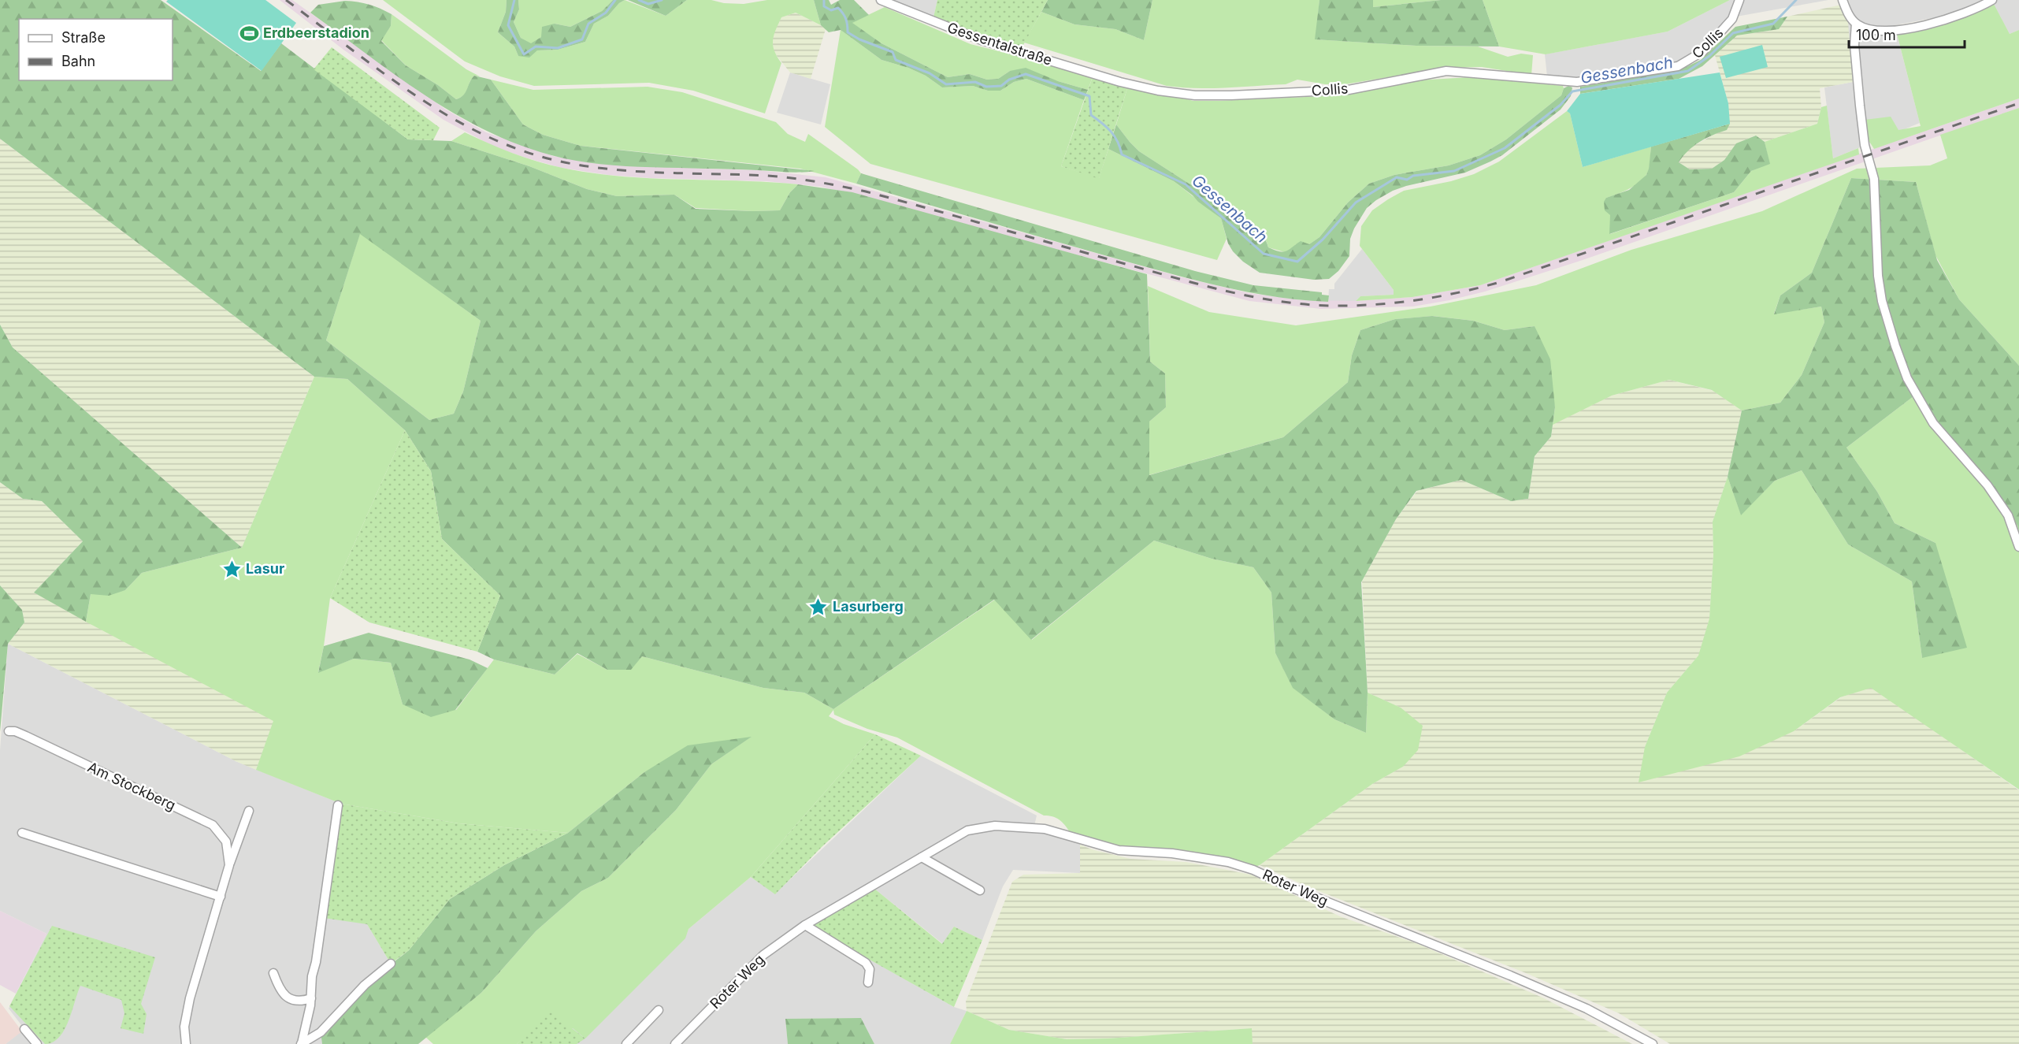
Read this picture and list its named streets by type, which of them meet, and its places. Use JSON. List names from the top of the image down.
{
  "streets": {
    "street": [
      "Collis",
      "Gessentalstraße",
      "Am Stockberg",
      "Roter Weg"
    ]
  },
  "crossings": [
    ["Collis", "Gessentalstraße"]
  ],
  "water": ["Gessenbach"],
  "places": {
    "sports": ["Erdbeerstadion"],
    "place": ["Lasur", "Lasurberg"]
  },
  "legend": ["Straße", "Bahn"],
  "scale_bar": "100 m"
}
